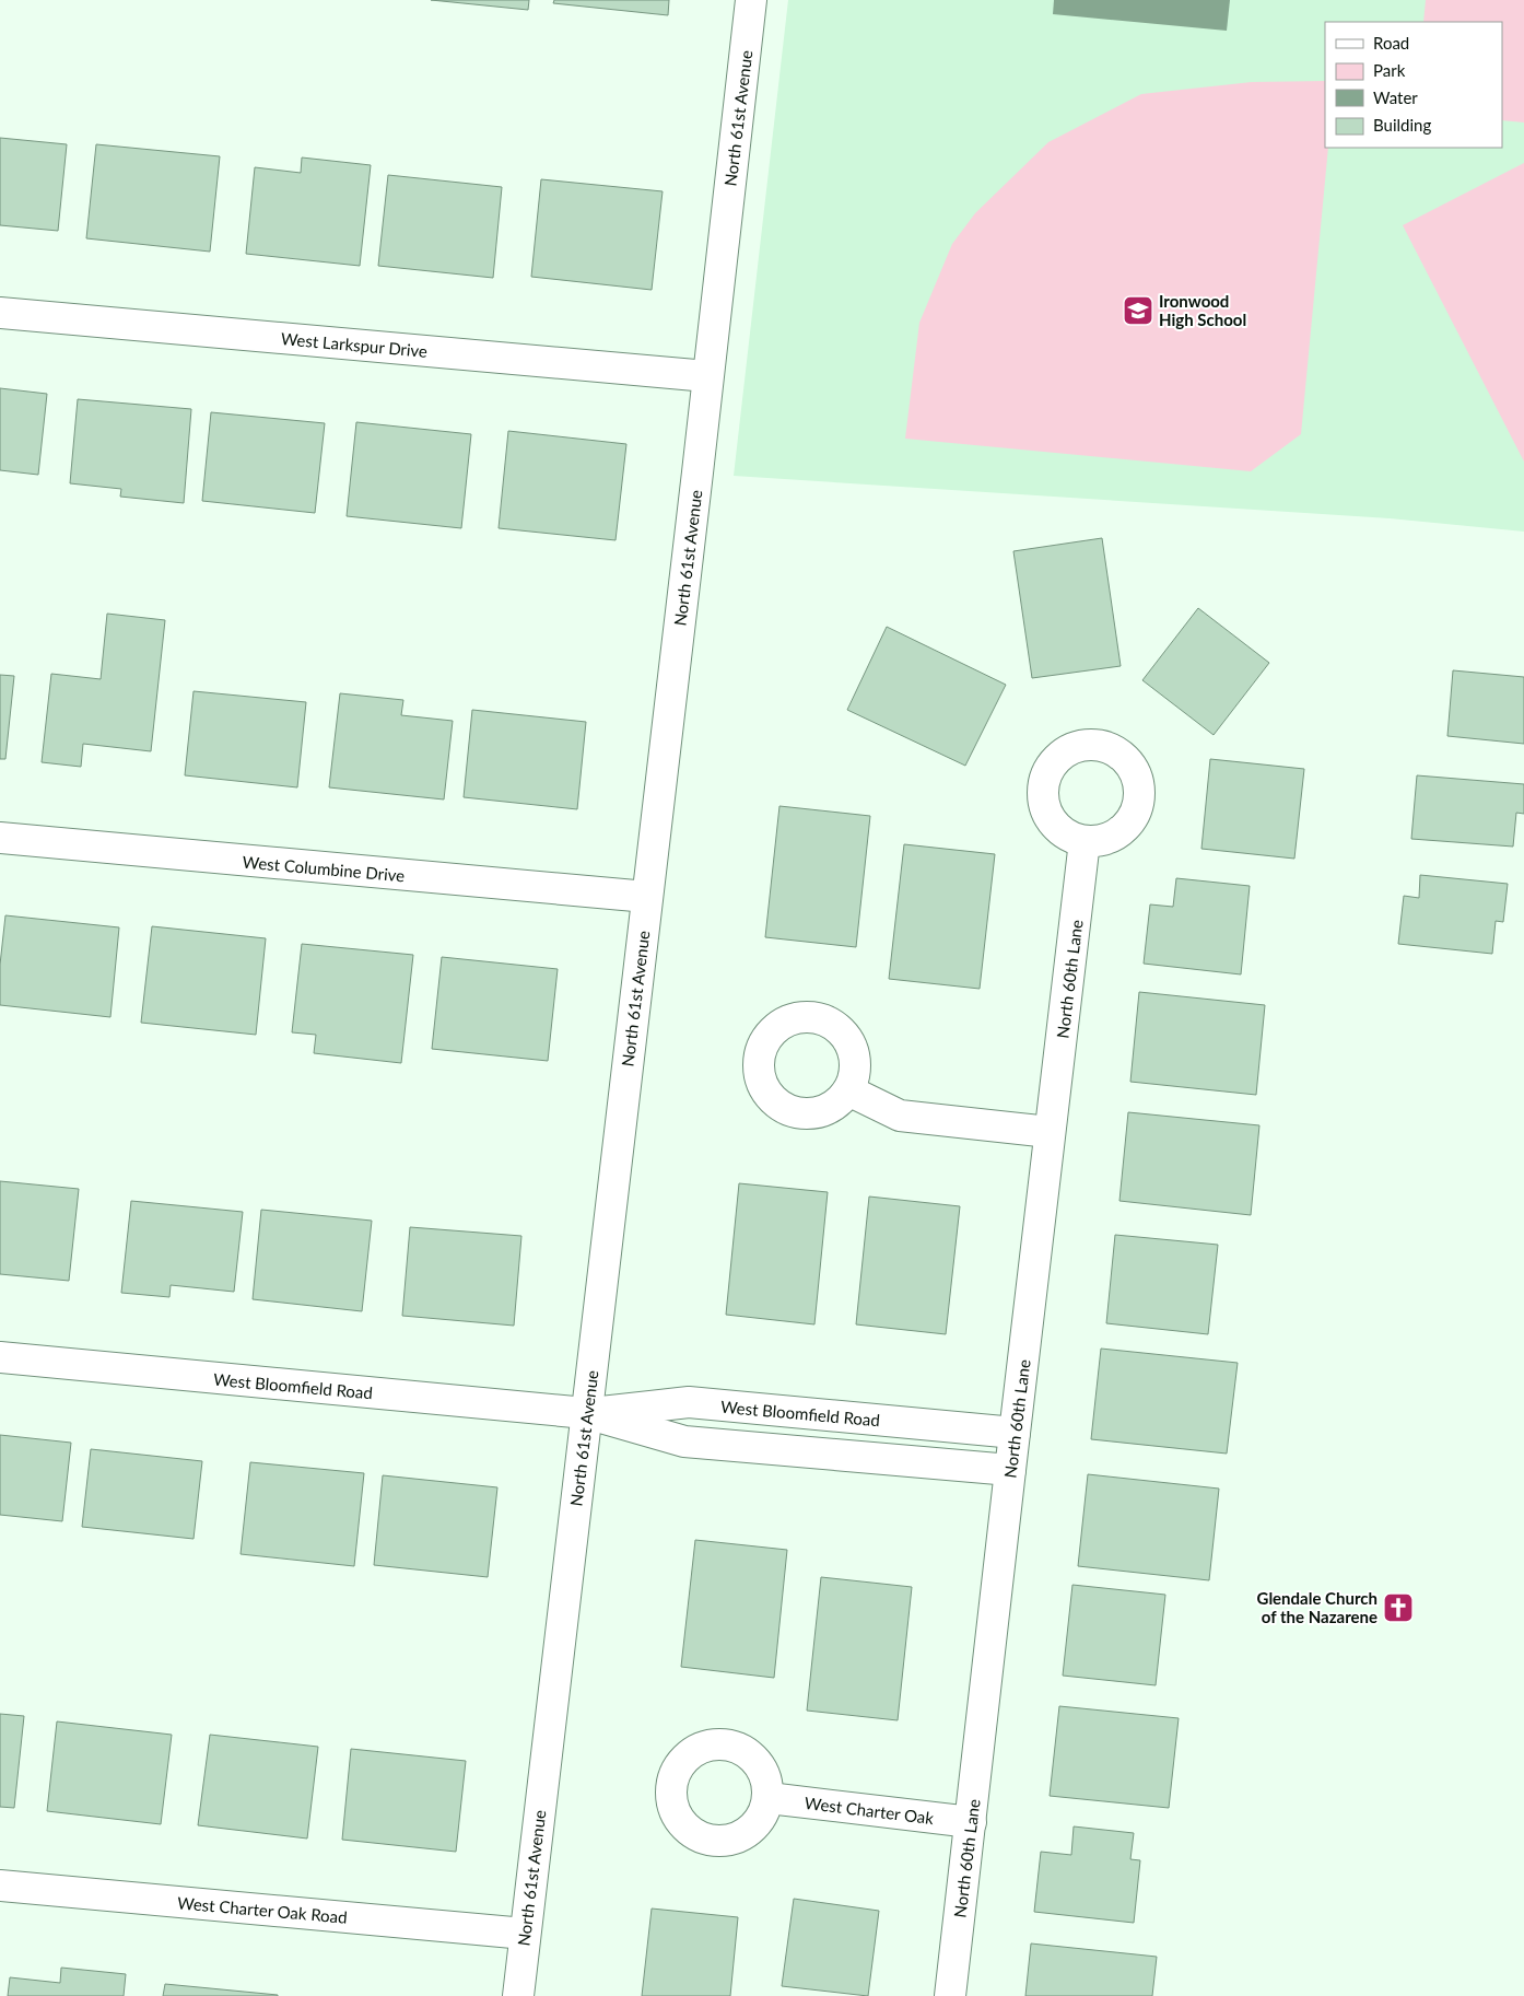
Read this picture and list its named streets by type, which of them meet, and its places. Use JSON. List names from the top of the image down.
{
  "streets": {
    "street": [
      "North 61st Avenue",
      "West Larkspur Drive",
      "West Columbine Drive",
      "North 60th Lane",
      "West Bloomfield Road",
      "West Charter Oak",
      "West Charter Oak Road"
    ]
  },
  "crossings": [
    ["North 61st Avenue", "West Larkspur Drive"],
    ["North 61st Avenue", "West Columbine Drive"],
    ["North 61st Avenue", "West Bloomfield Road"],
    ["North 61st Avenue", "West Charter Oak Road"],
    ["North 60th Lane", "West Bloomfield Road"],
    ["North 60th Lane", "West Charter Oak"]
  ],
  "places": {
    "school or university": ["Ironwood High School"],
    "church": ["Glendale Church of the Nazarene"]
  },
  "legend": [
    "Road",
    "Park",
    "Water",
    "Building"
  ]
}
